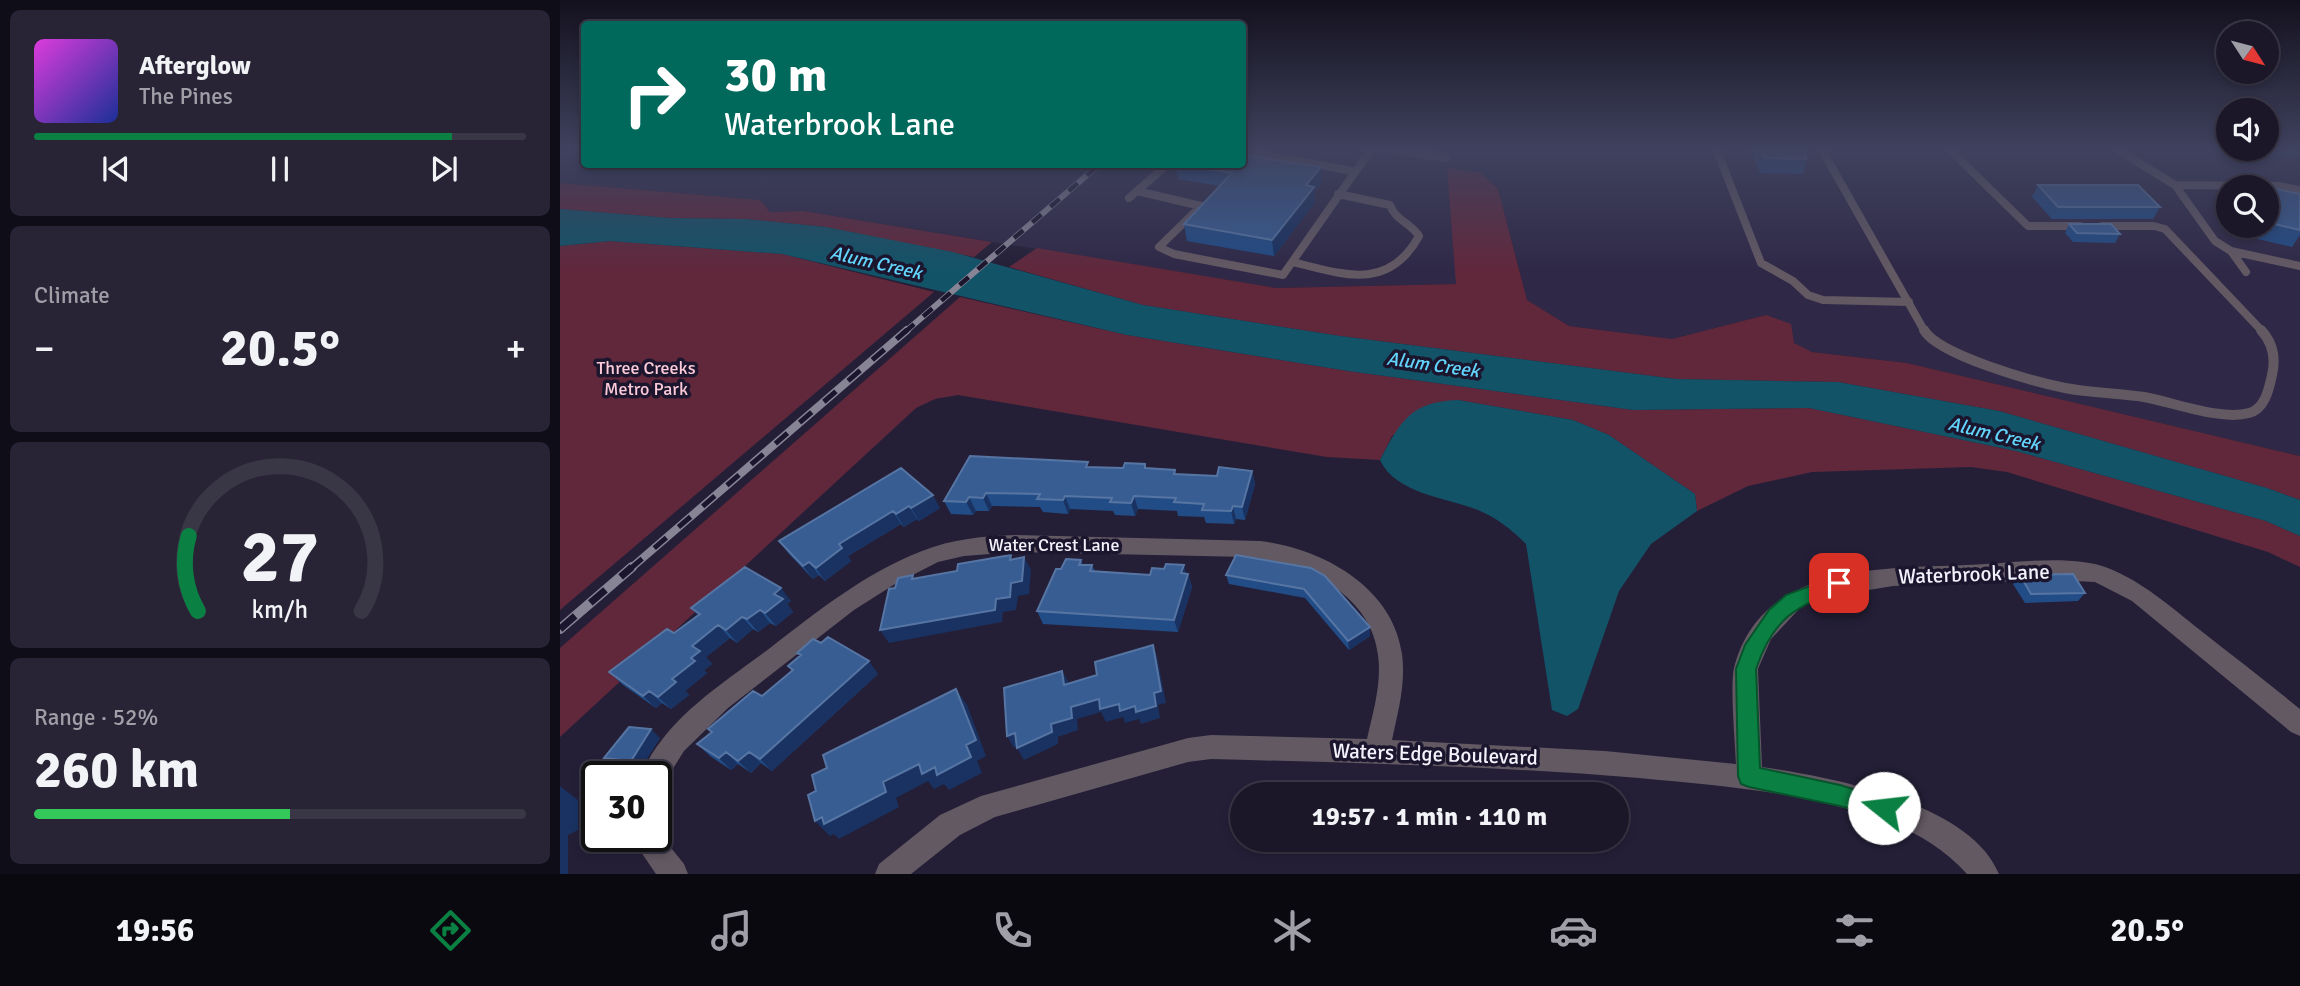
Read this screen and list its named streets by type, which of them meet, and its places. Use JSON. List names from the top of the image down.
{
  "streets": {
    "street": ["Water Crest Lane", "Waterbrook Lane", "Waters Edge Boulevard"]
  },
  "crossings": [
    ["Water Crest Lane", "Waters Edge Boulevard"],
    ["Waterbrook Lane", "Waters Edge Boulevard"]
  ],
  "water": ["Alum Creek"],
  "parks": ["Three Creeks Metro Park"],
  "north": "bottom right",
  "page": {
    "turn": ["30 m", "Waterbrook Lane"],
    "song": ["Afterglow", "The Pines"],
    "tile": [
      "Climate",
      ["Range · 52%", "260 km"]
    ],
    "heat": ["−", "20.5°", "+"],
    "limit": "30",
    "trip": "19:57 · 1 min · 110 m",
    "tabs": ["19:56", "20.5°"],
    "gauge": ["27", "km/h"]
  }
}
